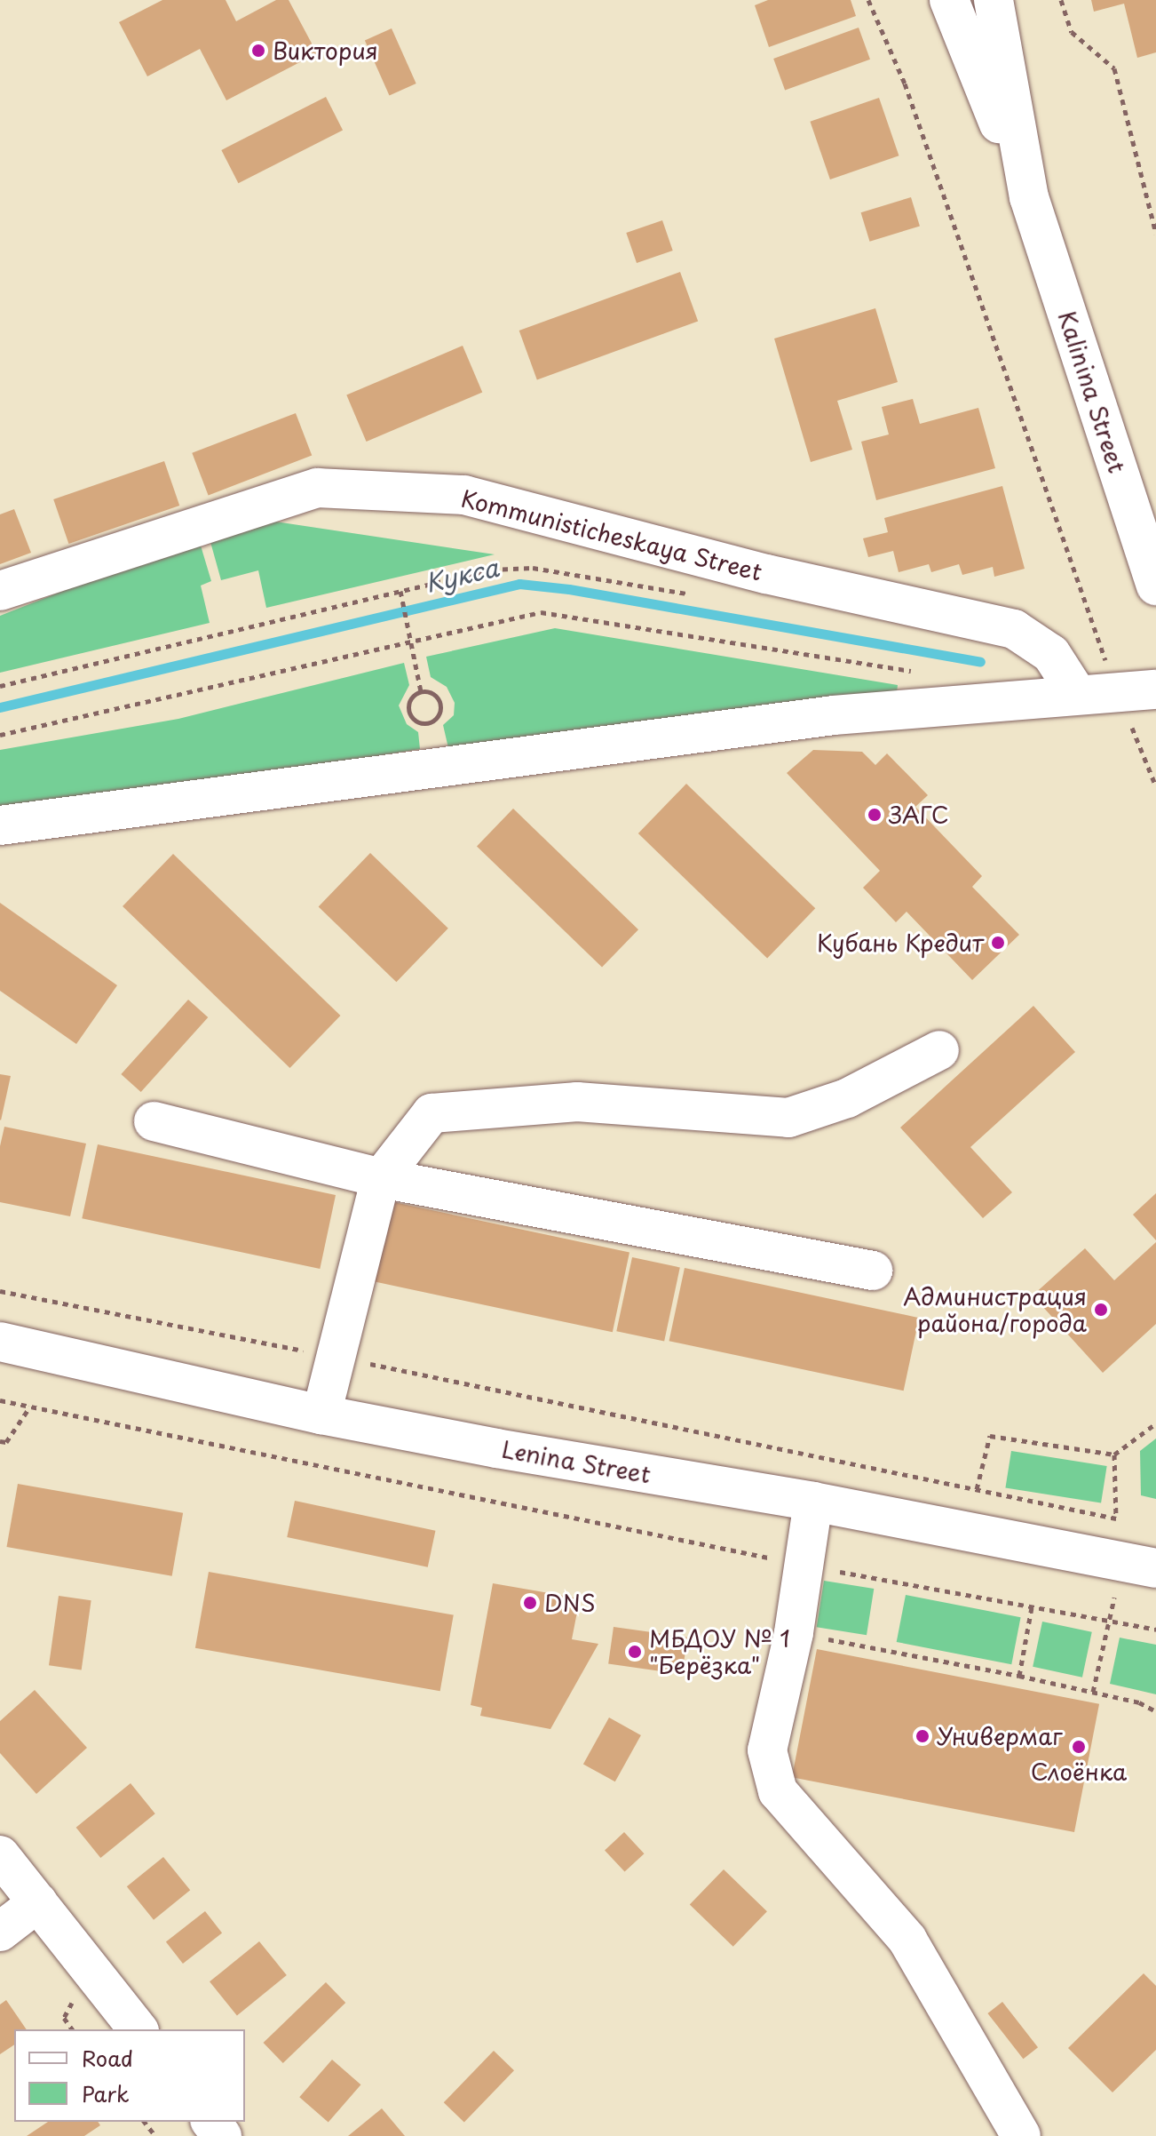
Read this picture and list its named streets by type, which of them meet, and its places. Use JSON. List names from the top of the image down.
{
  "streets": {
    "street": ["Kalinina Street", "Kommunisticheskaya Street", "Lenina Street"]
  },
  "water": ["Кукса"],
  "places": [
    "Виктория",
    "ЗАГС",
    "Кубань Кредит",
    "Администрация района/города",
    "DNS",
    "МБДОУ № 1 \"Берёзка\"",
    "Универмаг",
    "Слоёнка"
  ],
  "legend": ["Road", "Park"]
}
